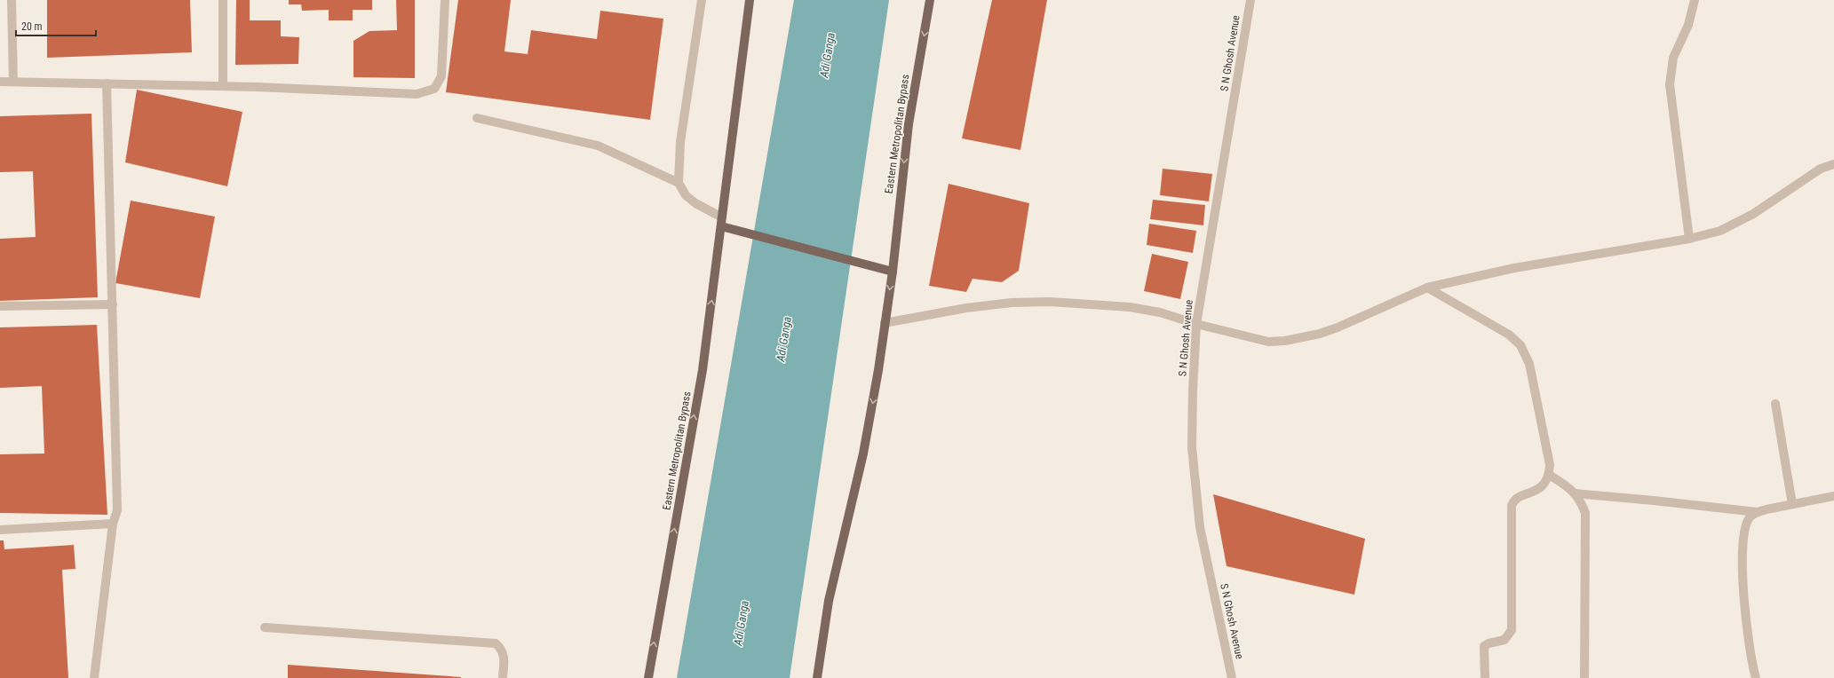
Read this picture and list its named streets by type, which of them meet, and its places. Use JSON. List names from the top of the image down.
{
  "streets": {
    "main road": ["Eastern Metropolitan Bypass"],
    "street": ["S N Ghosh Avenue"]
  },
  "water": ["Adi Ganga"],
  "scale_bar": "20 m"
}
